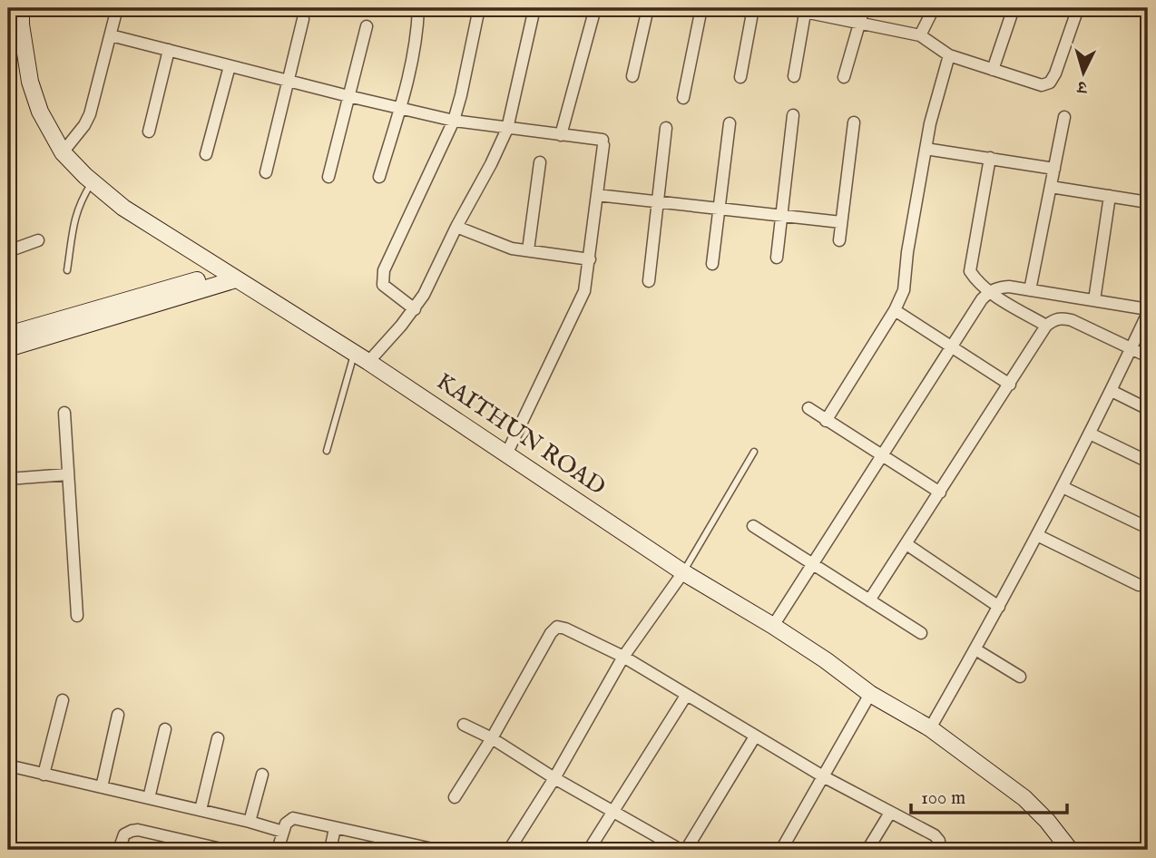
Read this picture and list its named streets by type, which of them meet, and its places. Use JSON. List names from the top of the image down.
{
  "streets": {
    "street": ["KAITHUN ROAD"]
  },
  "scale_bar": "100 m",
  "north": "bottom"
}
